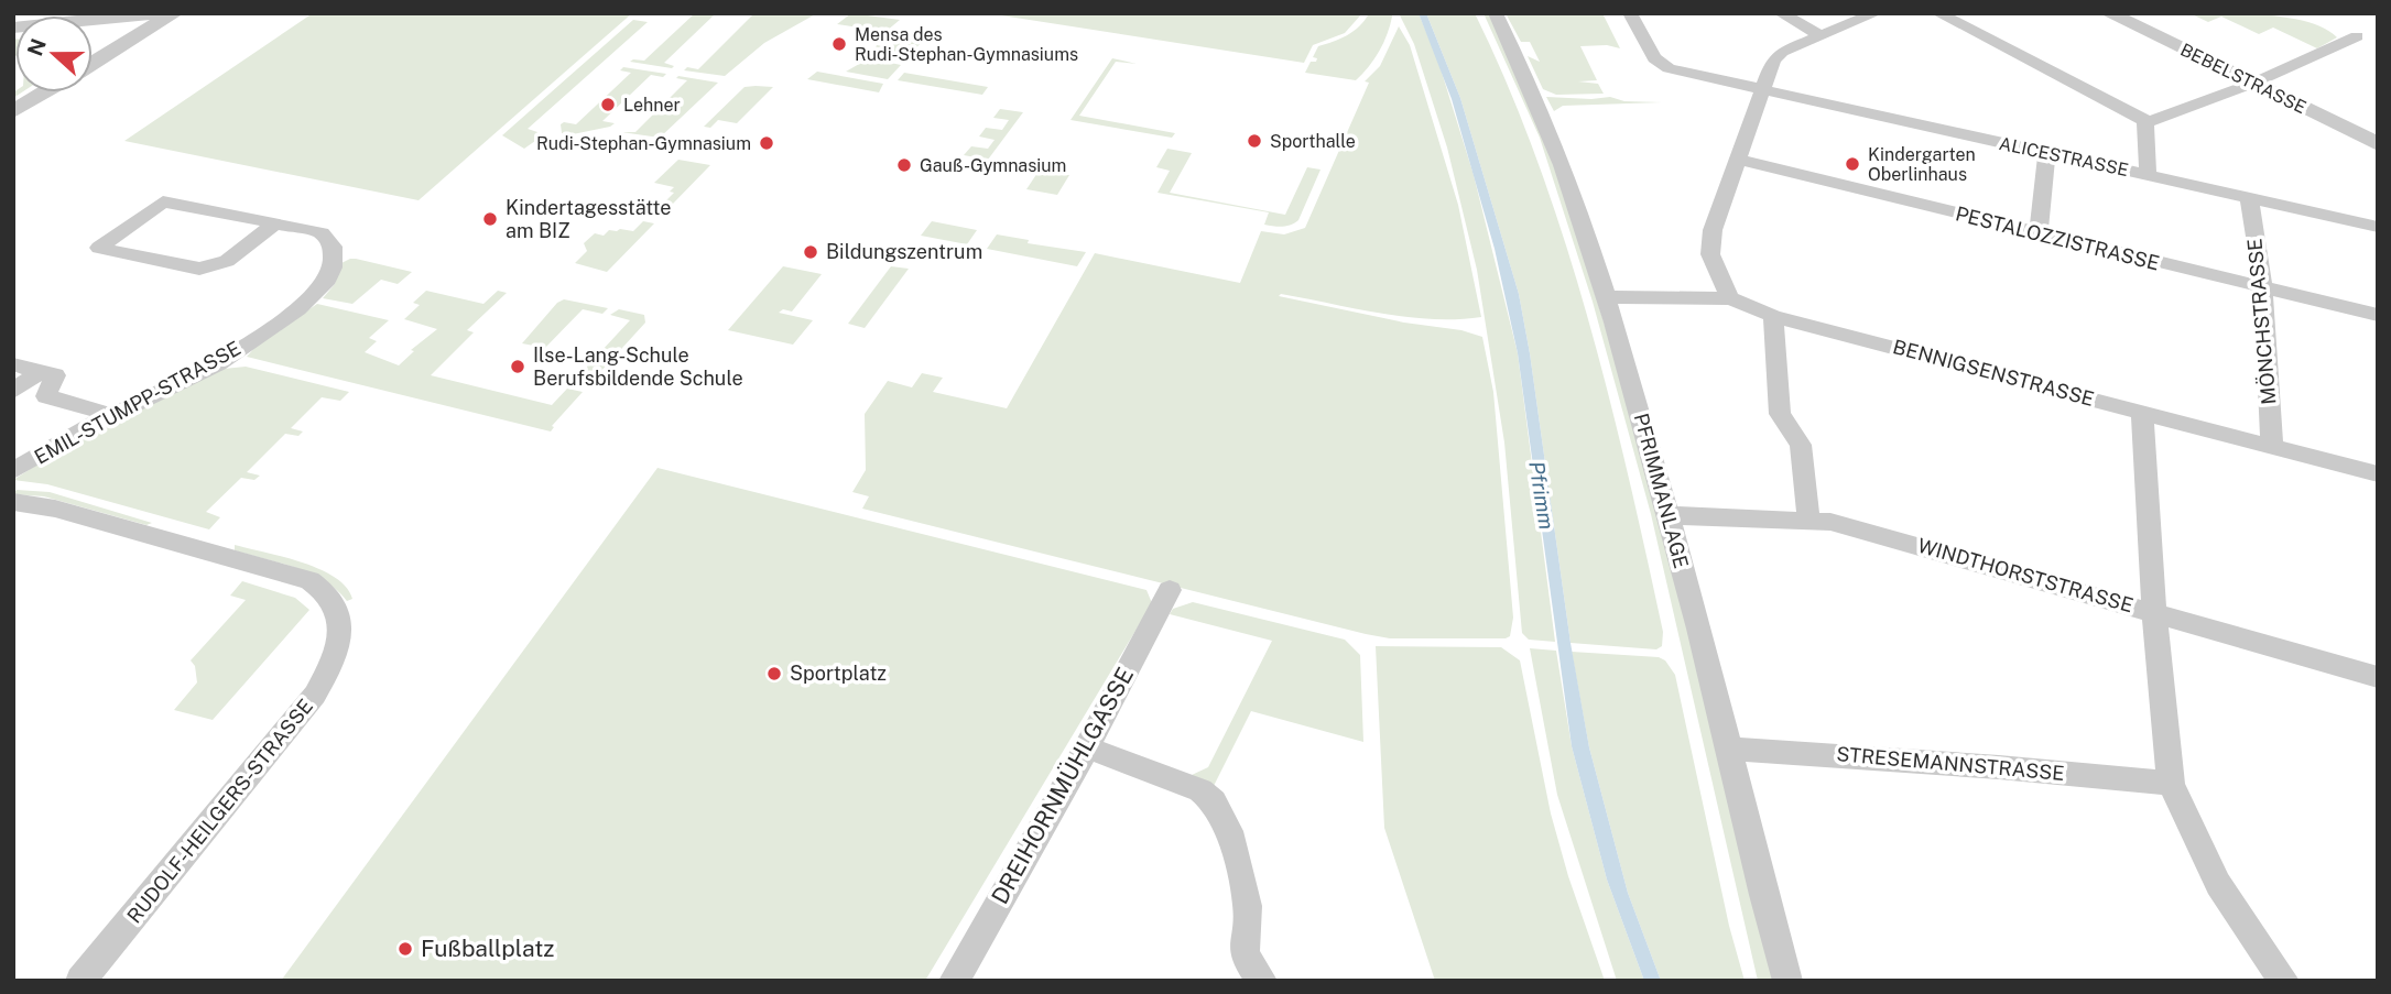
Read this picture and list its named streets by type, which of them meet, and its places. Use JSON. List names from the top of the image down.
{
  "streets": {
    "street": [
      "BEBELSTRASSE",
      "ALICESTRASSE",
      "PESTALOZZISTRASSE",
      "MÖNCHSTRASSE",
      "BENNIGSENSTRASSE",
      "EMIL-STUMPP-STRASSE",
      "PFRIMMANLAGE",
      "WINDTHORSTSTRASSE",
      "STRESEMANNSTRASSE",
      "DREIHORNMÜHLGASSE",
      "RUDOLF-HEILGERS-STRASSE"
    ]
  },
  "crossings": [
    ["ALICESTRASSE", "MÖNCHSTRASSE"],
    ["PESTALOZZISTRASSE", "MÖNCHSTRASSE"],
    ["MÖNCHSTRASSE", "BENNIGSENSTRASSE"],
    ["BENNIGSENSTRASSE", "PFRIMMANLAGE"],
    ["PFRIMMANLAGE", "WINDTHORSTSTRASSE"],
    ["PFRIMMANLAGE", "STRESEMANNSTRASSE"]
  ],
  "water": ["Pfrimm"],
  "places": [
    "Mensa des Rudi-Stephan-Gymnasiums",
    "Lehner",
    "Sporthalle",
    "Rudi-Stephan-Gymnasium",
    "Kindergarten Oberlinhaus",
    "Gauß-Gymnasium",
    "Kindertagesstätte am BIZ",
    "Bildungszentrum",
    "Ilse-Lang-Schule Berufsbildende Schule",
    "Sportplatz",
    "Fußballplatz"
  ],
  "north": "left"
}
